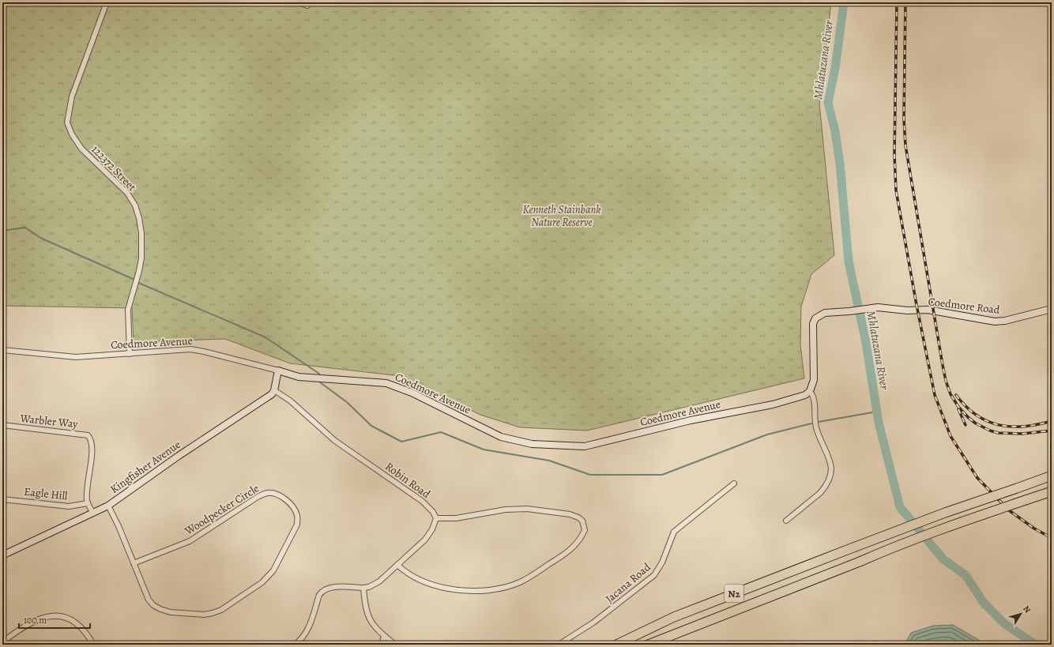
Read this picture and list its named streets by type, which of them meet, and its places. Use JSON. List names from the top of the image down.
{
  "streets": {
    "highway": ["N2"],
    "street": [
      "122372 Street",
      "Coedmore Road",
      "Coedmore Avenue",
      "Warbler Way",
      "Kingfisher Avenue",
      "Robin Road",
      "Eagle Hill",
      "Woodpecker Circle",
      "Jacana Road"
    ]
  },
  "crossings": [
    ["122372 Street", "Coedmore Avenue"],
    ["Coedmore Road", "Coedmore Avenue"],
    ["Warbler Way", "Kingfisher Avenue"],
    ["Warbler Way", "Eagle Hill"],
    ["Kingfisher Avenue", "Robin Road"],
    ["Kingfisher Avenue", "Woodpecker Circle"]
  ],
  "water": ["Mhlatuzana River"],
  "parks": ["Kenneth Stainbank Nature Reserve"],
  "scale_bar": "100 m",
  "north": "top right"
}
